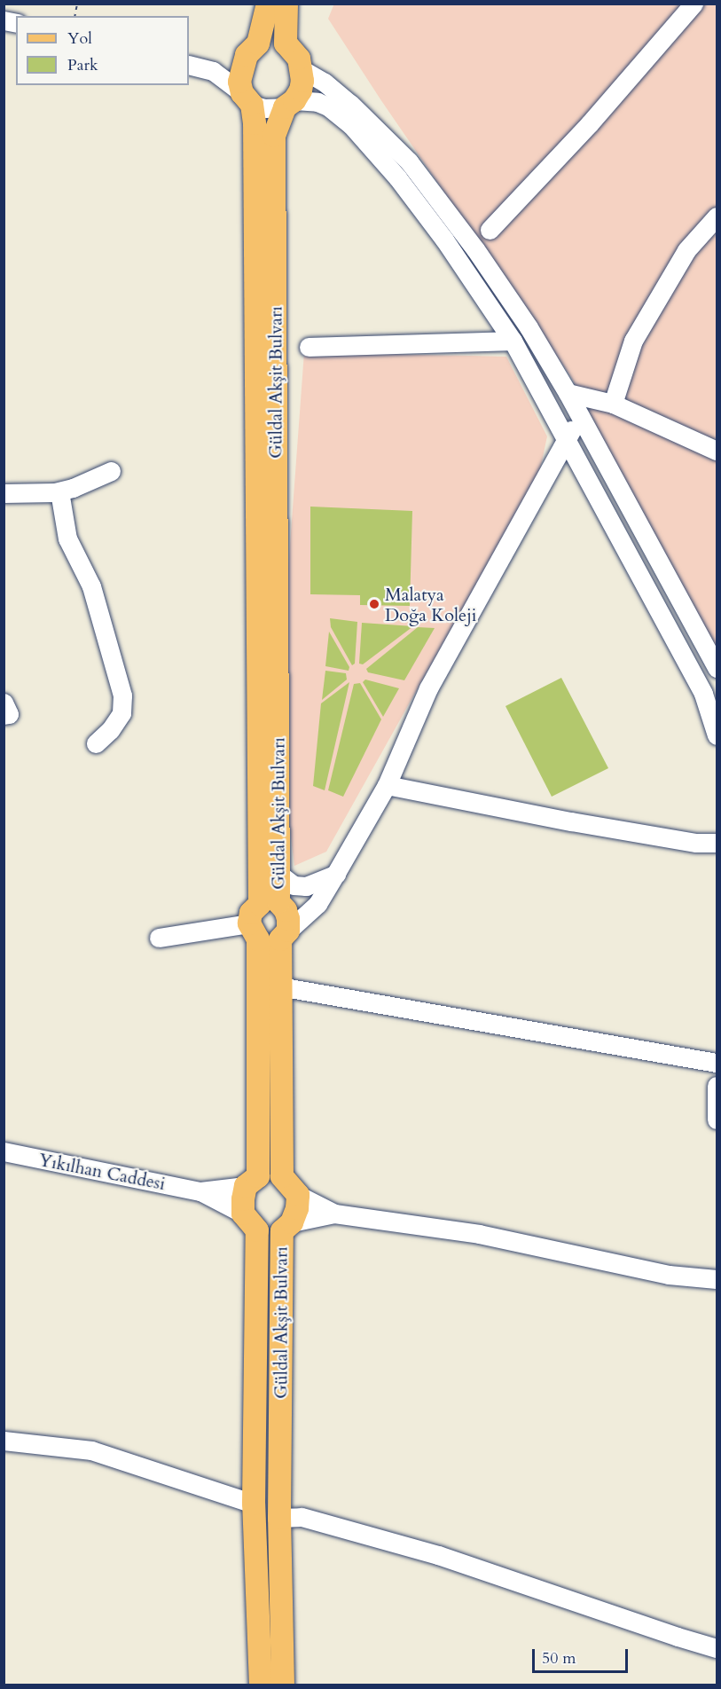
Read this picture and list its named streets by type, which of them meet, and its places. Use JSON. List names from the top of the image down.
{
  "streets": {
    "main road": ["Güldal Akşit Bulvarı"],
    "street": ["Yıkılhan Caddesi"]
  },
  "crossings": [
    ["Güldal Akşit Bulvarı", "Yıkılhan Caddesi"]
  ],
  "places": ["Malatya Doğa Koleji"],
  "legend": ["Yol", "Park"],
  "scale_bar": "50 m"
}
